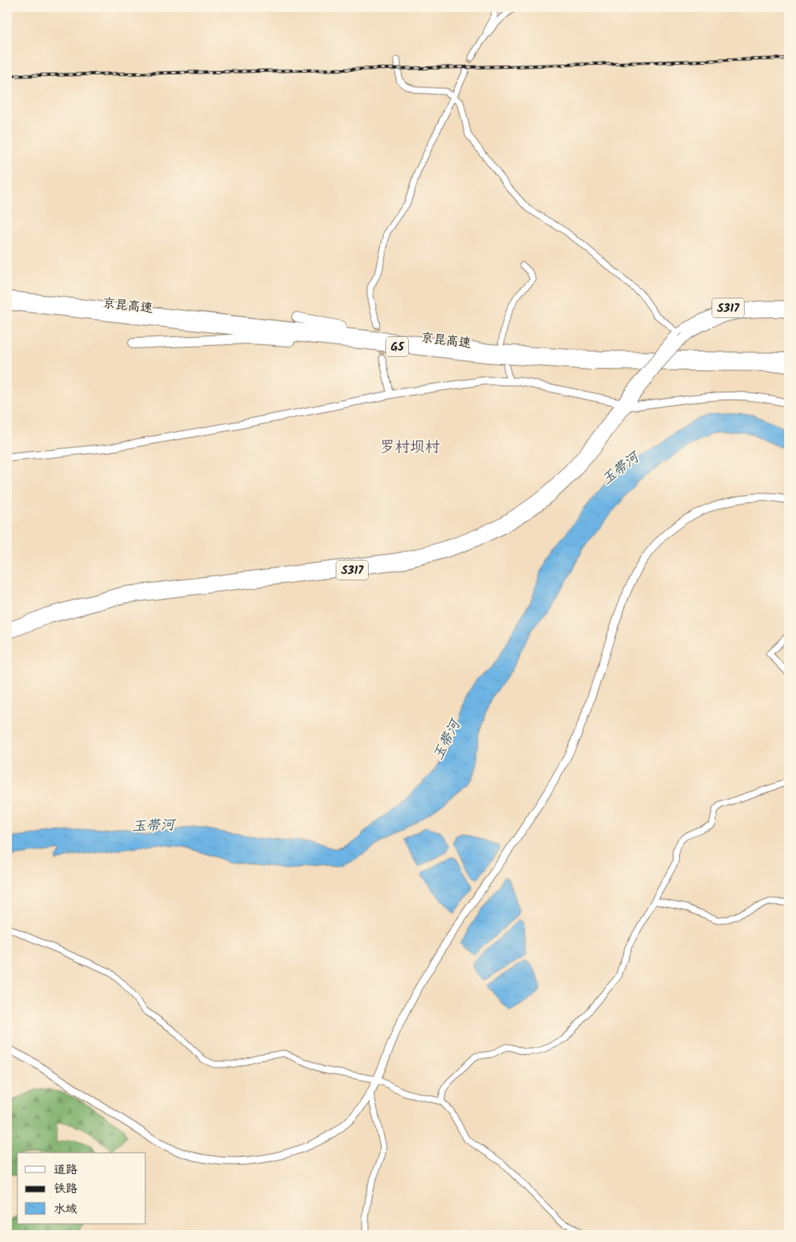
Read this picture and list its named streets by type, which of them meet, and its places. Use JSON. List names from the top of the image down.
{
  "streets": {
    "highway": ["京昆高速", "G5"],
    "main road": ["S317"]
  },
  "districts": ["罗村坝村"],
  "water": ["玉带河"],
  "legend": ["道路", "铁路", "水域"]
}
